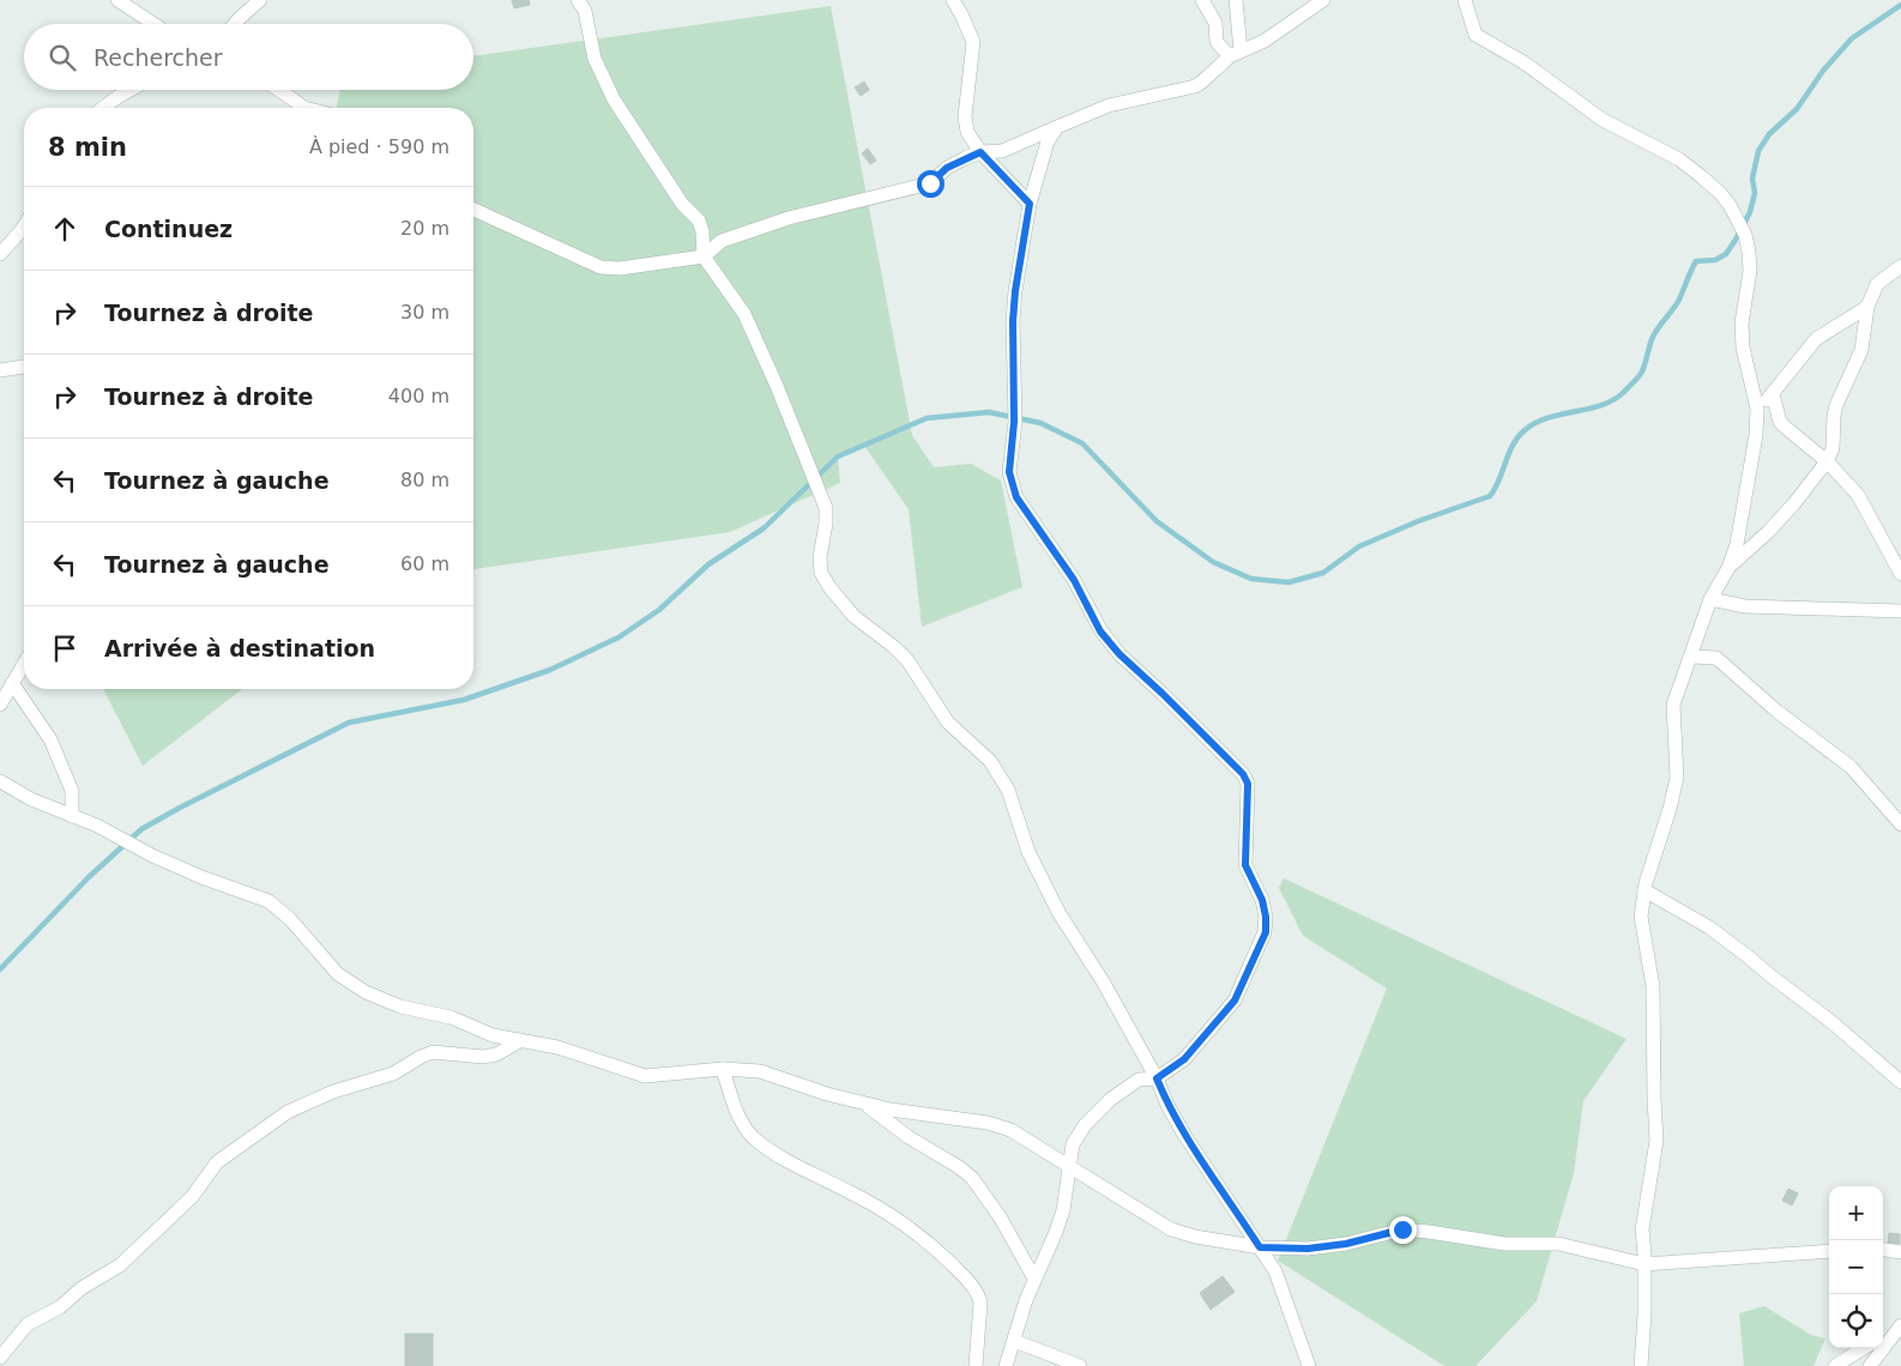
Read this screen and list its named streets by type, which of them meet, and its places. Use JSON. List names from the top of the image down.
{
  "page": {
    "search": "Rechercher",
    "heading": ["8 min", "À pied · 590 m"],
    "list": [
      ["Continuez", "20 m"],
      ["Tournez à droite", "30 m"],
      ["Tournez à droite", "400 m"],
      ["Tournez à gauche", "80 m"],
      ["Tournez à gauche", "60 m"],
      "Arrivée à destination"
    ],
    "map_buttons": ["+", "−"]
  }
}
